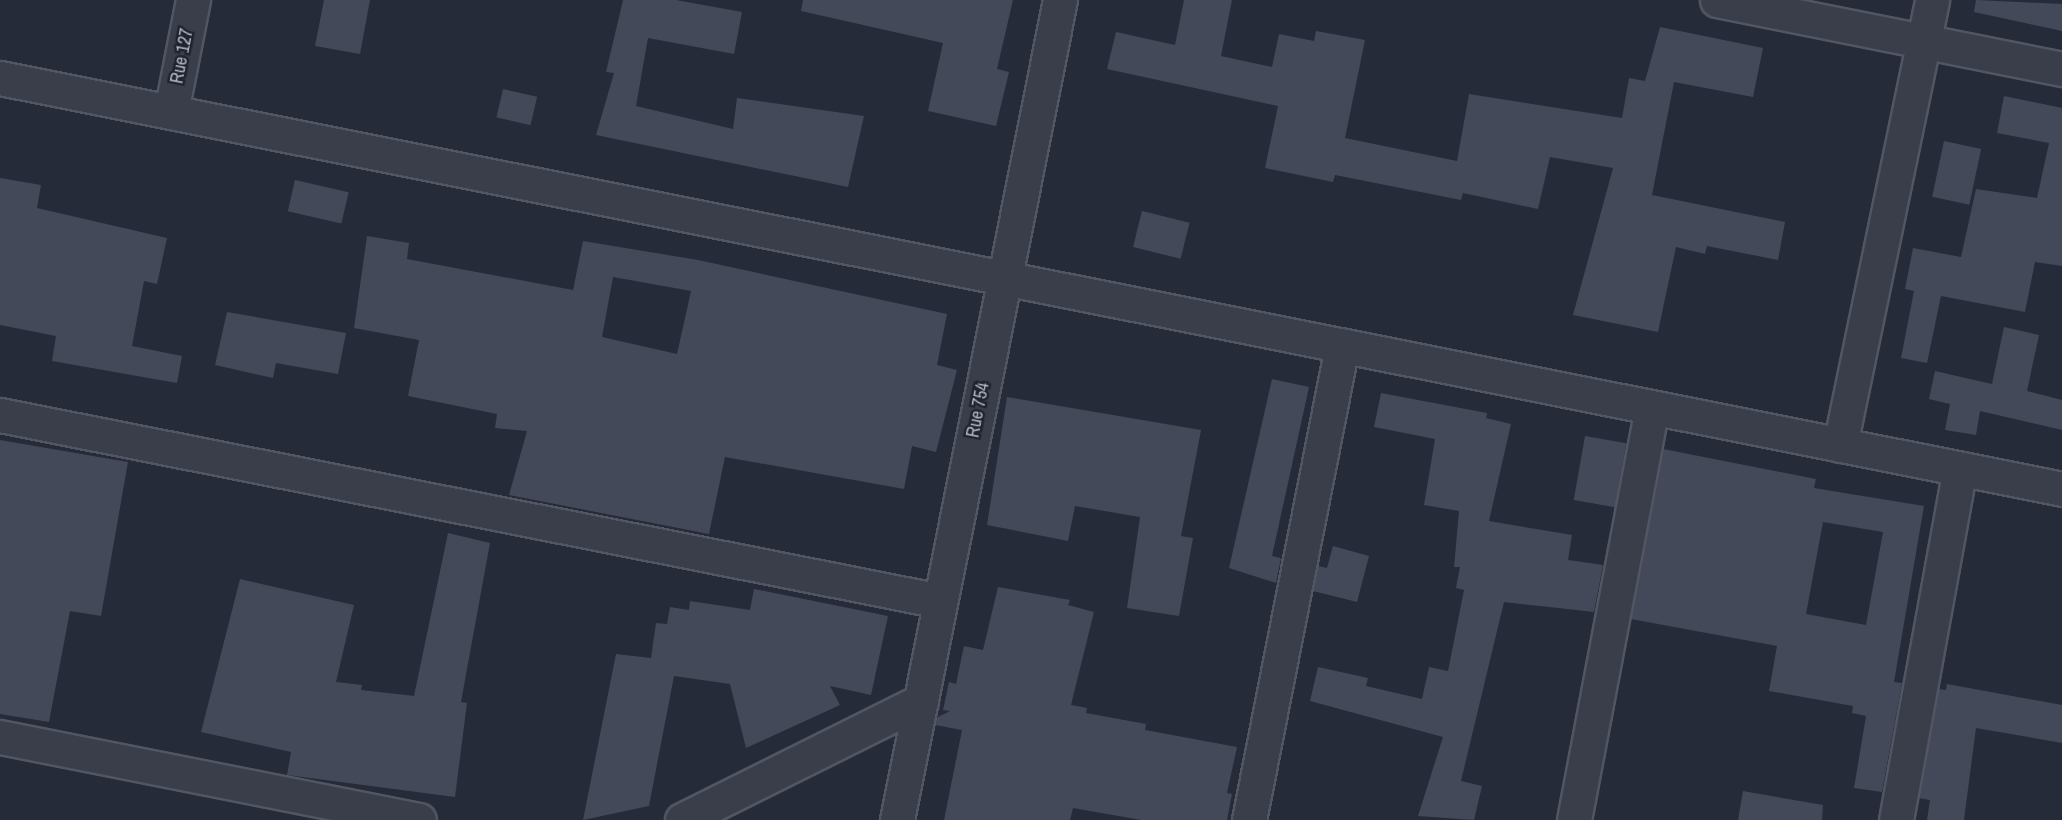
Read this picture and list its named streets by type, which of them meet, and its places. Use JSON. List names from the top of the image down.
{
  "streets": {
    "street": ["Rue 127", "Rue 754"]
  }
}
